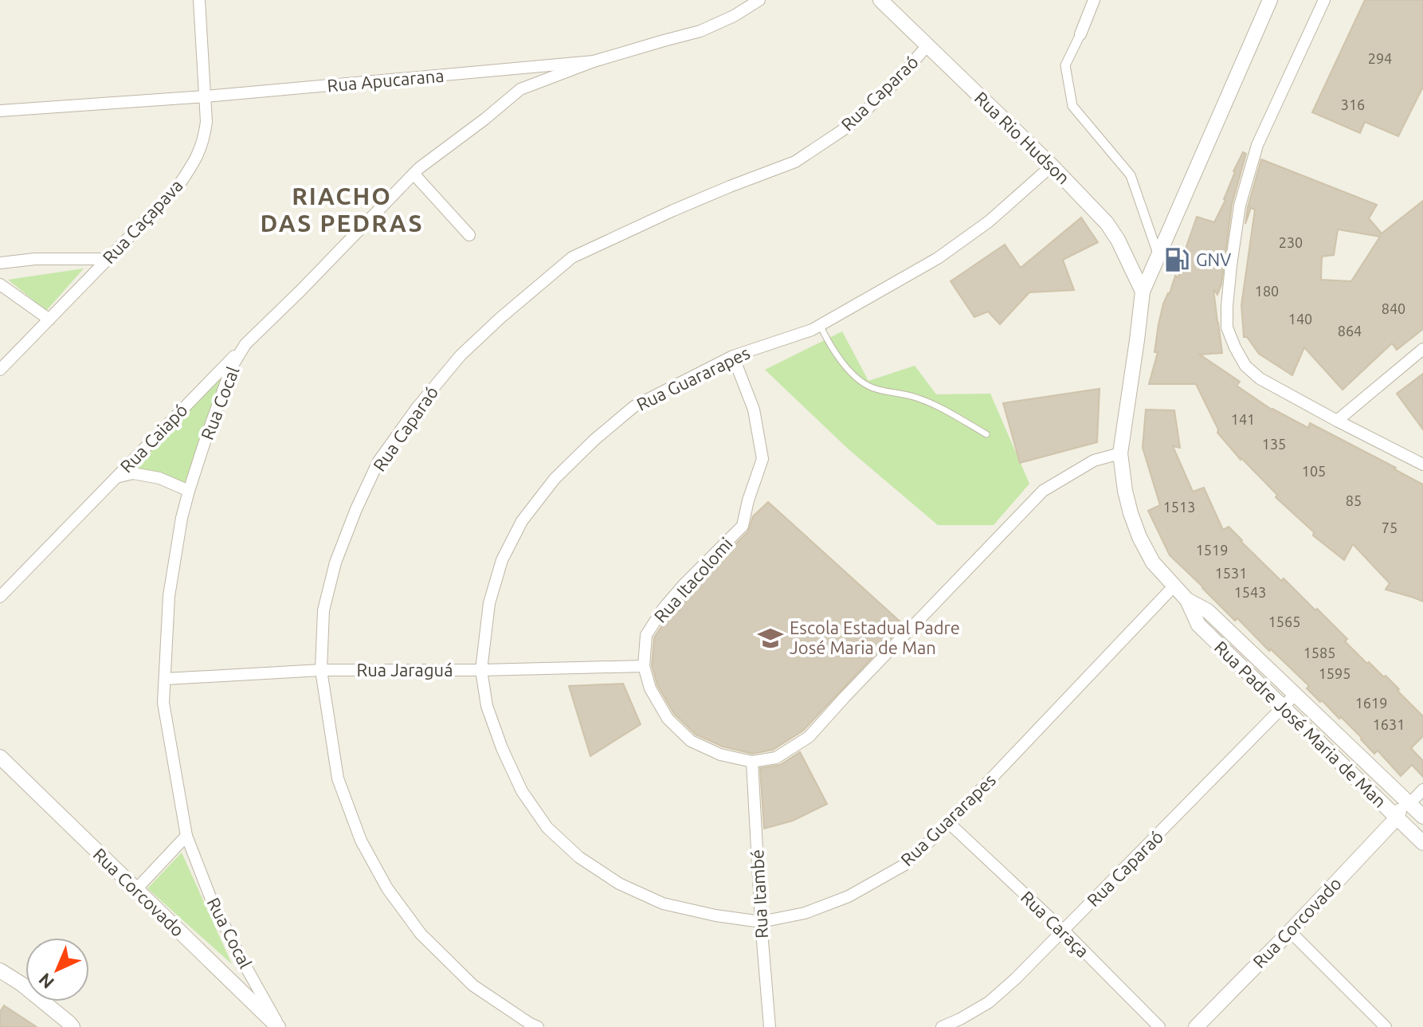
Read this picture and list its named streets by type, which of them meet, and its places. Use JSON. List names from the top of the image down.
{
  "streets": {
    "street": [
      "Rua Apucarana",
      "Rua Caparaó",
      "Rua Rio Hudson",
      "Rua Caçapava",
      "Rua Guararapes",
      "Rua Cocal",
      "Rua Caiapó",
      "Rua Itacolomi",
      "Rua Jaraguá",
      "Rua Padre José Maria de Man",
      "Rua Corcovado",
      "Rua Itambé",
      "Rua Caraça"
    ]
  },
  "crossings": [
    ["Rua Apucarana", "Rua Caçapava"],
    ["Rua Apucarana", "Rua Cocal"],
    ["Rua Caparaó", "Rua Rio Hudson"],
    ["Rua Caparaó", "Rua Jaraguá"],
    ["Rua Caparaó", "Rua Padre José Maria de Man"],
    ["Rua Caparaó", "Rua Caraça"],
    ["Rua Rio Hudson", "Rua Guararapes"],
    ["Rua Rio Hudson", "Rua Padre José Maria de Man"],
    ["Rua Guararapes", "Rua Itacolomi"],
    ["Rua Guararapes", "Rua Jaraguá"],
    ["Rua Guararapes", "Rua Padre José Maria de Man"],
    ["Rua Guararapes", "Rua Itambé"],
    ["Rua Guararapes", "Rua Caraça"],
    ["Rua Cocal", "Rua Caiapó"],
    ["Rua Cocal", "Rua Jaraguá"],
    ["Rua Cocal", "Rua Corcovado"],
    ["Rua Itacolomi", "Rua Jaraguá"],
    ["Rua Itacolomi", "Rua Padre José Maria de Man"],
    ["Rua Itacolomi", "Rua Itambé"],
    ["Rua Padre José Maria de Man", "Rua Corcovado"]
  ],
  "districts": ["RIACHO DAS PEDRAS"],
  "places": {
    "fuel station": ["GNV"],
    "school or university": ["Escola Estadual Padre José Maria de Man"]
  },
  "house_numbers": [
    "294",
    "316",
    "230",
    "180",
    "840",
    "140",
    "864",
    "141",
    "135",
    "105",
    "85",
    "1513",
    "75",
    "1519",
    "1531",
    "1543",
    "1565",
    "1585",
    "1595",
    "1619",
    "1631"
  ],
  "north": "bottom left"
}
